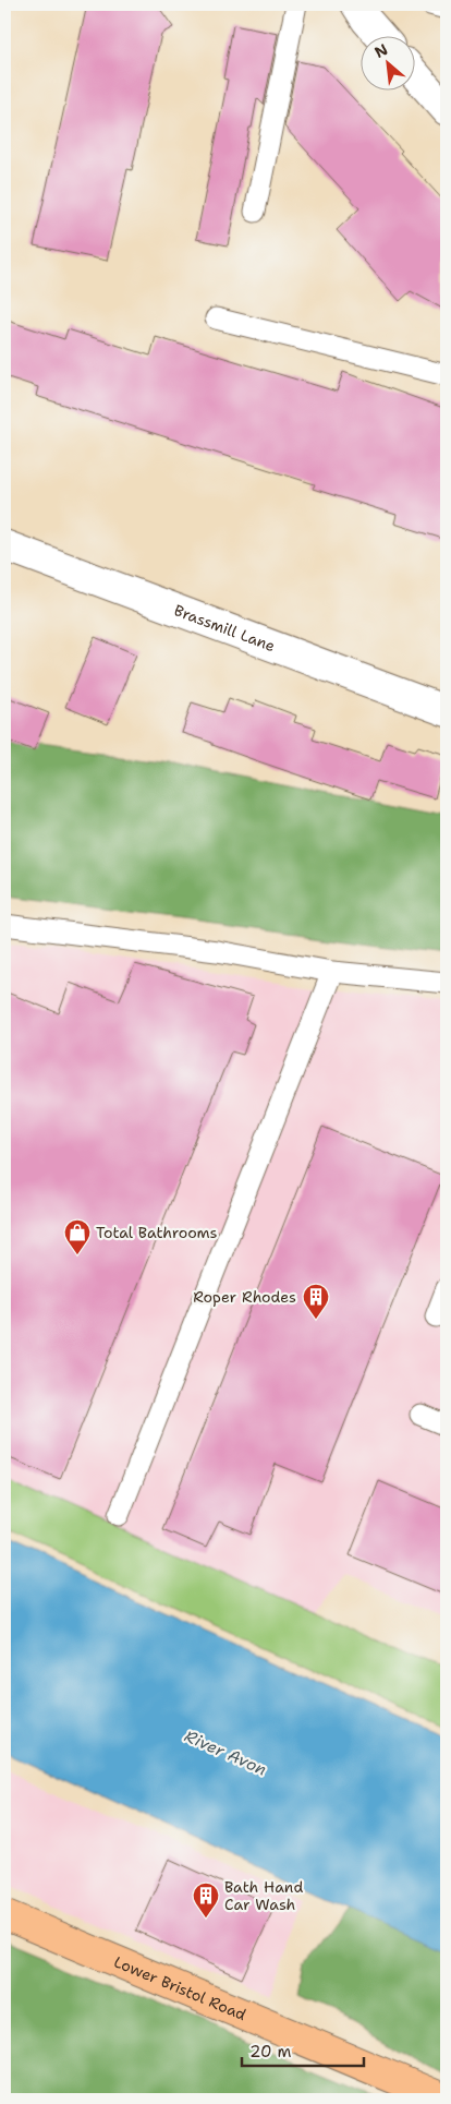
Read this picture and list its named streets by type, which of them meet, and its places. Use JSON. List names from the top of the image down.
{
  "streets": {
    "highway": ["Lower Bristol Road"],
    "street": ["Brassmill Lane"]
  },
  "water": ["River Avon"],
  "places": {
    "shop": ["Total Bathrooms"],
    "building": ["Roper Rhodes", "Bath Hand Car Wash"]
  },
  "scale_bar": "20 m",
  "north": "top left"
}
